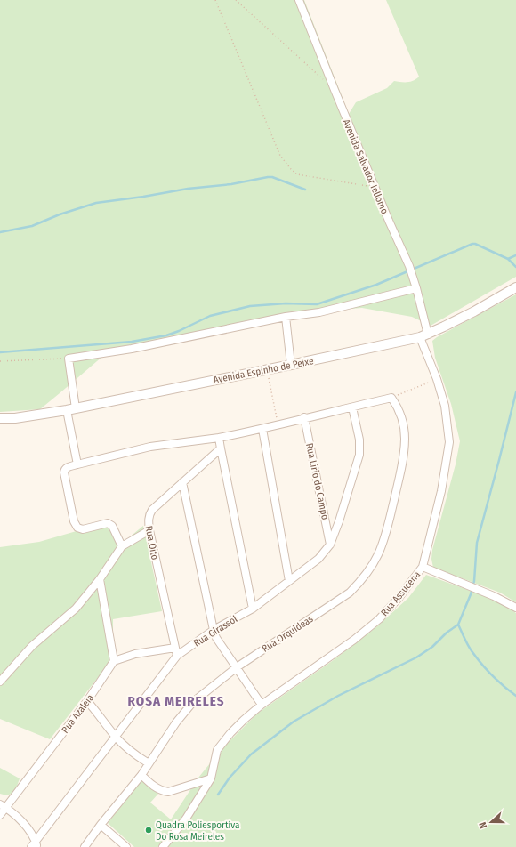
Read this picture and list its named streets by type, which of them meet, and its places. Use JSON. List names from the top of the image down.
{
  "streets": {
    "street": [
      "Avenida Salvador Iellomo",
      "Avenida Espinho de Peixe",
      "Rua Lírio do Campo",
      "Rua Oito",
      "Rua Assucena",
      "Rua Girassol",
      "Rua Orquídeas",
      "Rua Azaleia"
    ]
  },
  "crossings": [
    ["Avenida Salvador Iellomo", "Avenida Espinho de Peixe"],
    ["Avenida Salvador Iellomo", "Rua Assucena"],
    ["Avenida Espinho de Peixe", "Rua Assucena"],
    ["Rua Lírio do Campo", "Rua Girassol"],
    ["Rua Oito", "Rua Girassol"]
  ],
  "districts": ["ROSA MEIRELES"],
  "places": ["Quadra Poliesportiva Do Rosa Meireles"],
  "north": "left"
}
